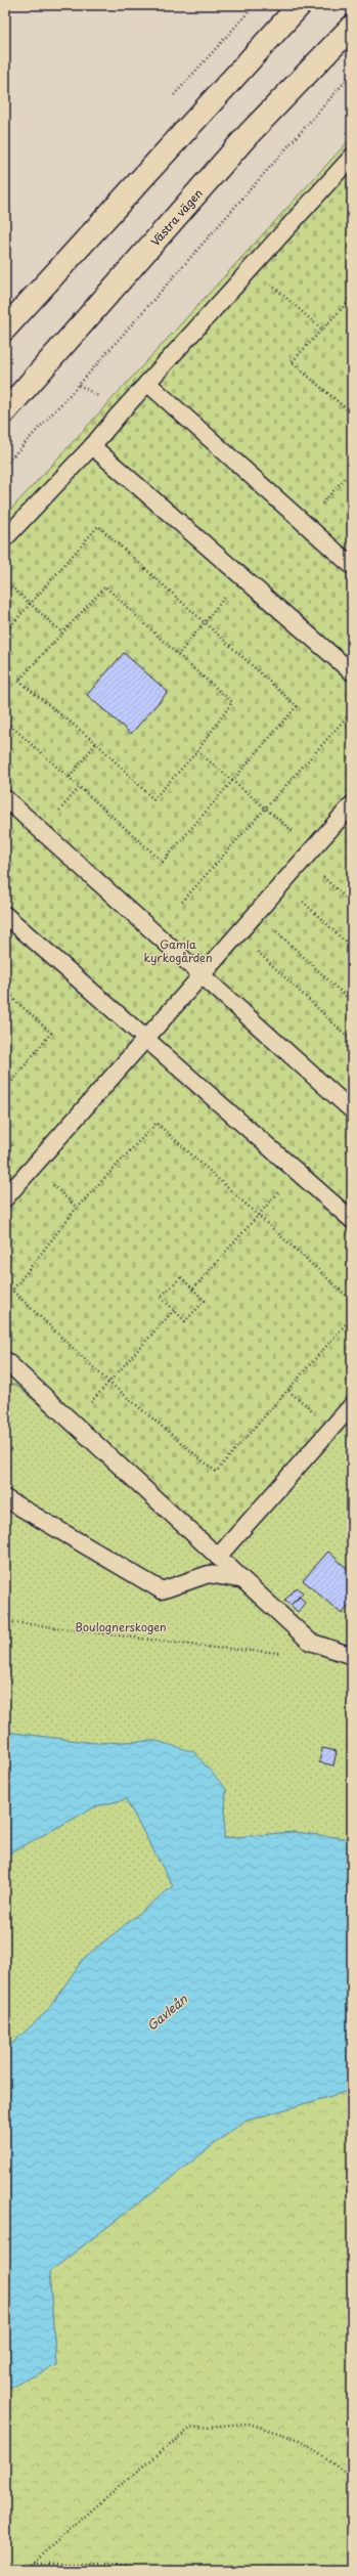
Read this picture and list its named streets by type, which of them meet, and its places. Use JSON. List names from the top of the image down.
{
  "streets": {
    "main road": ["Västra vägen"]
  },
  "water": ["Gavleån"],
  "parks": ["Gamla kyrkogården", "Boulognerskogen"]
}
